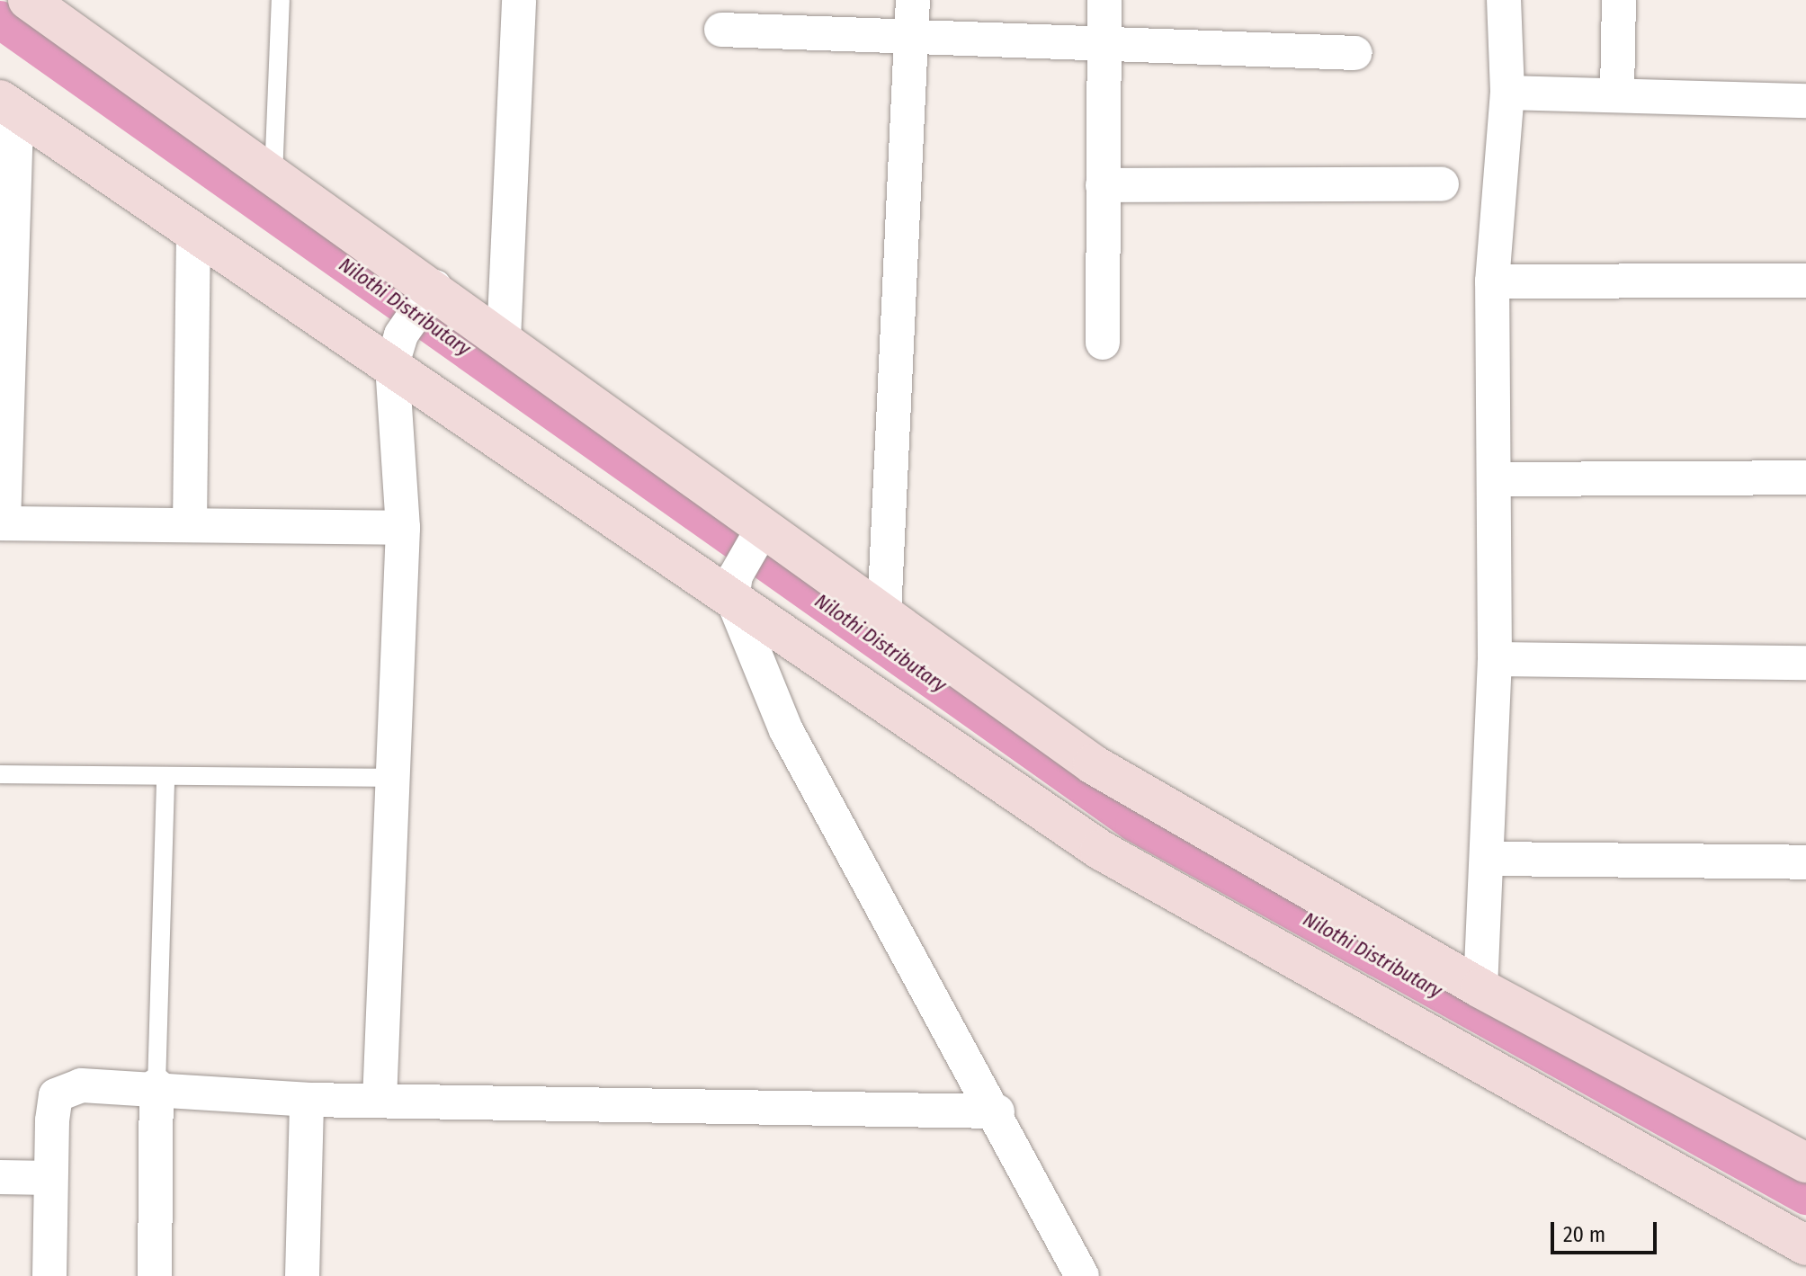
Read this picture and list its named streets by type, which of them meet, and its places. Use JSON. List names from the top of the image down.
{
  "water": ["Nilothi Distributary"],
  "scale_bar": "20 m"
}
